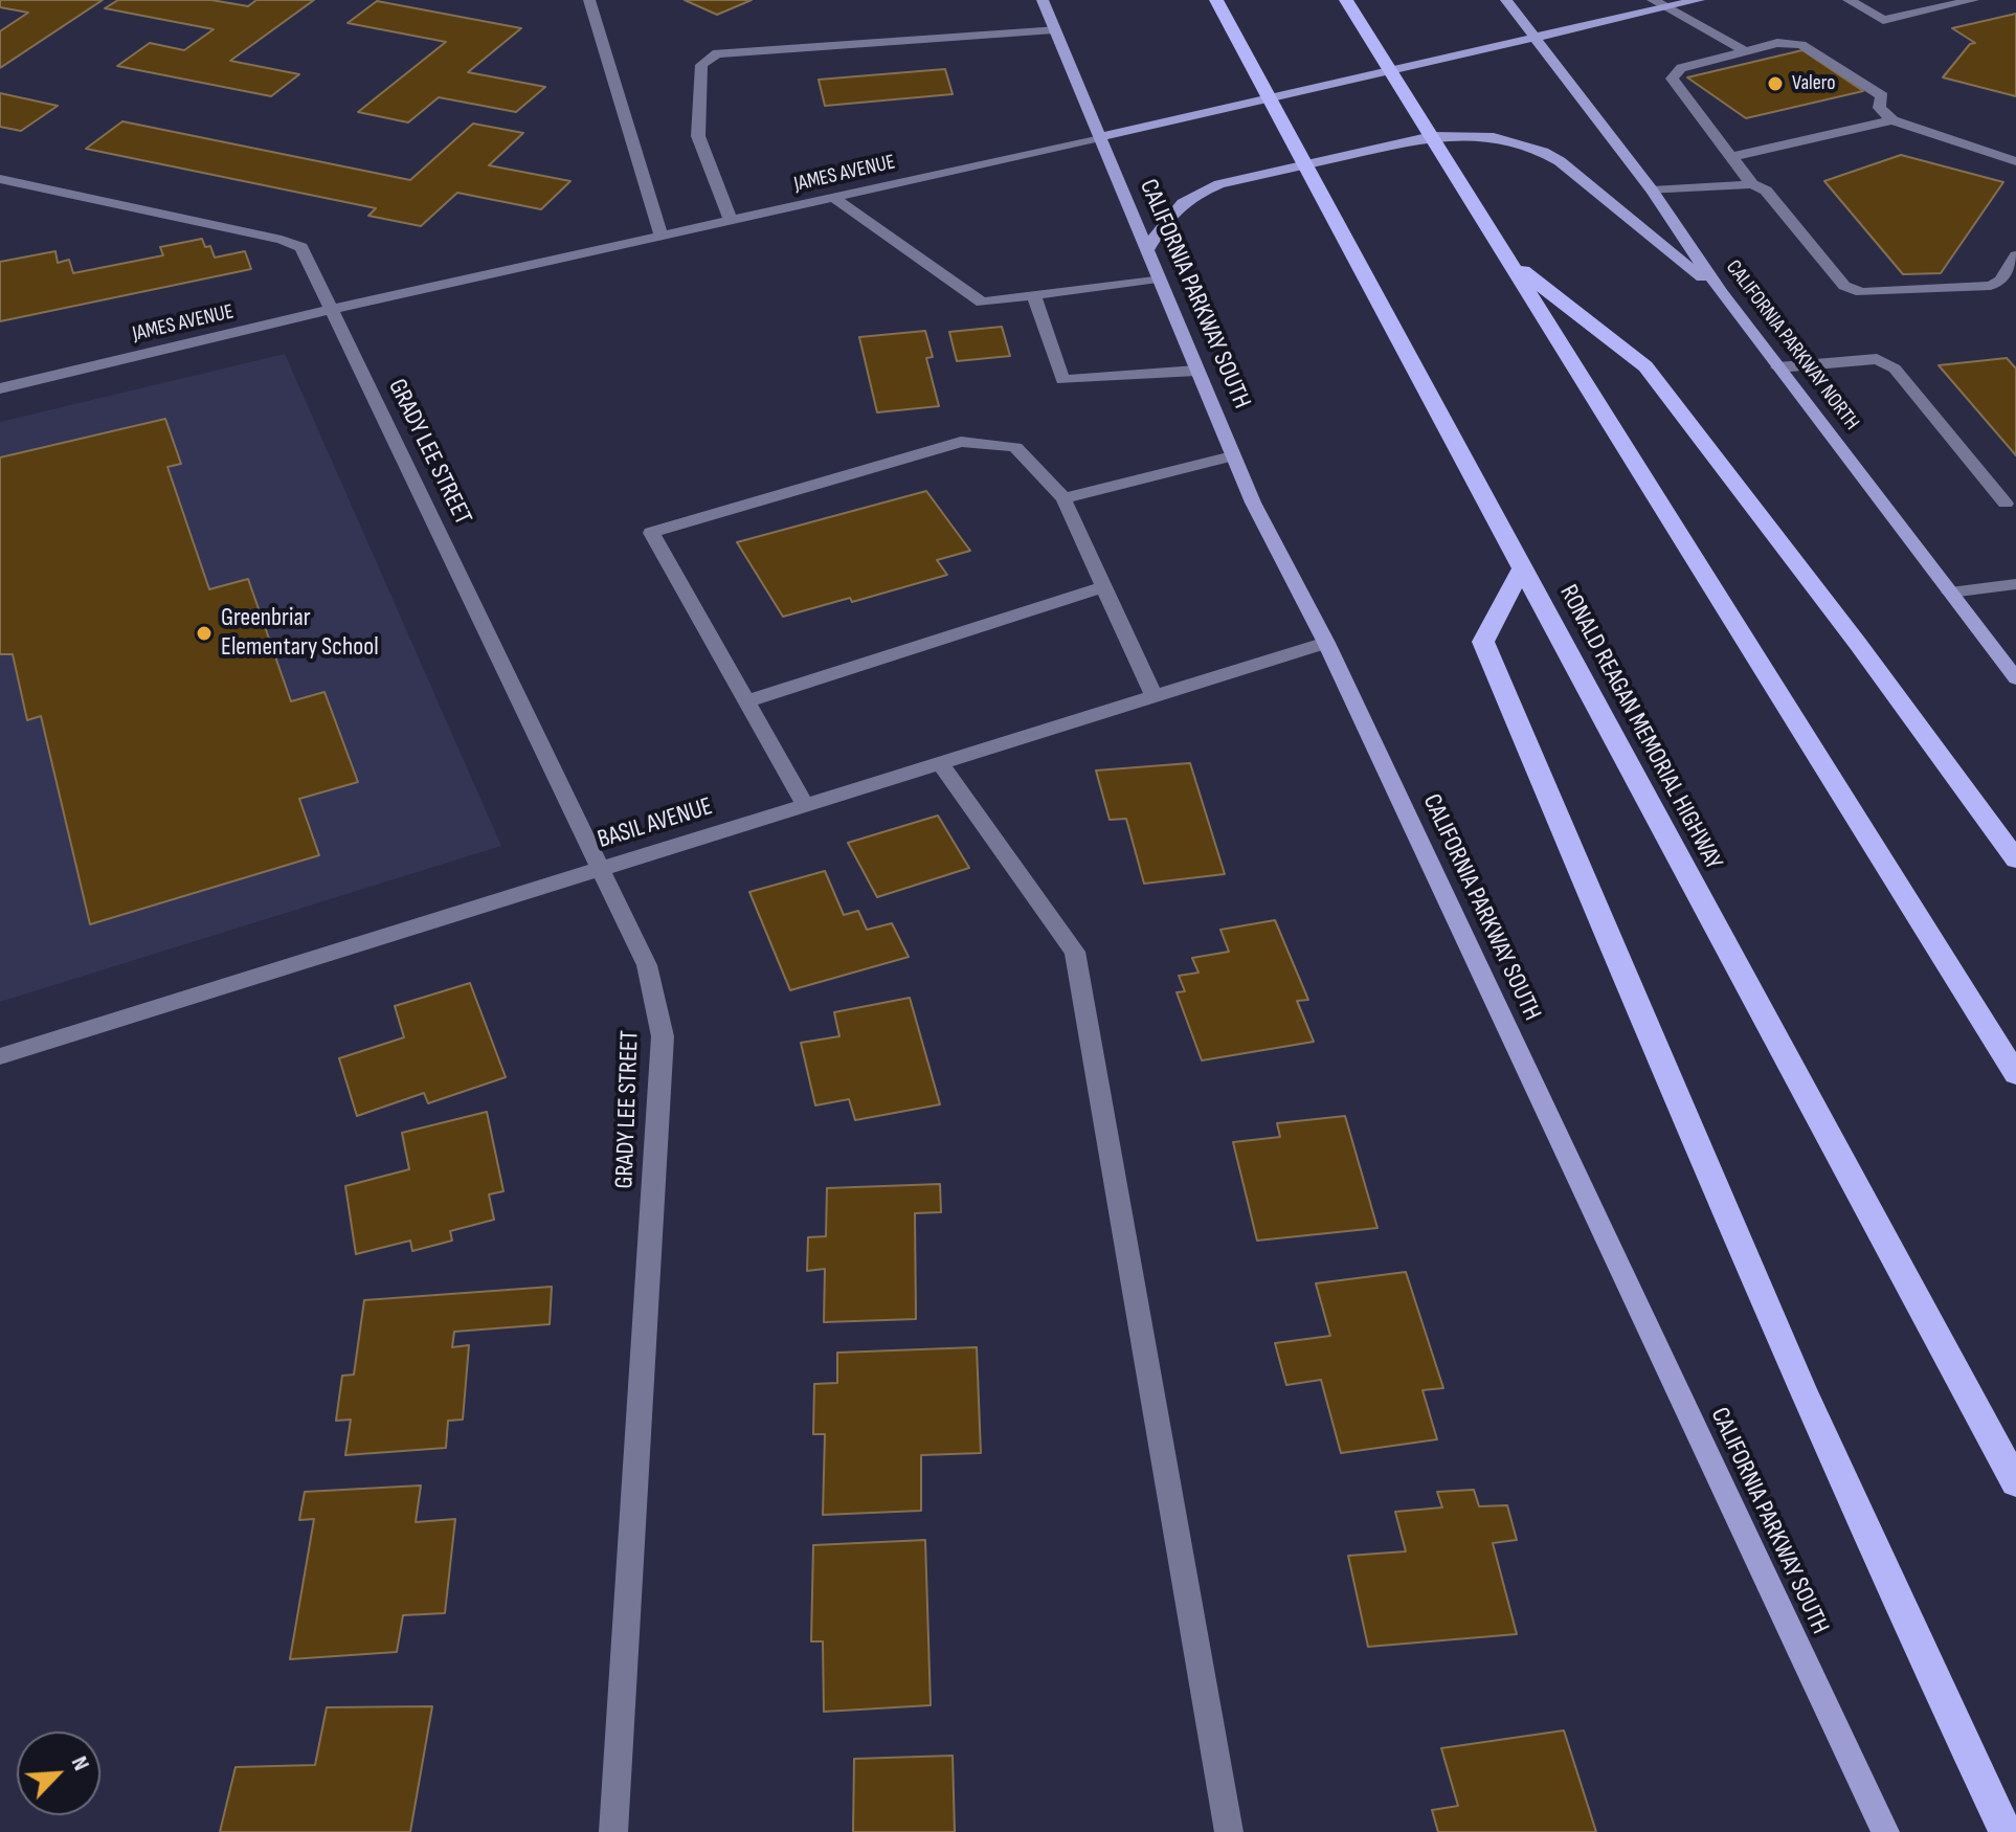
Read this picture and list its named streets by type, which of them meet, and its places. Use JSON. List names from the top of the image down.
{
  "streets": {
    "highway": ["RONALD REAGAN MEMORIAL HIGHWAY"],
    "main road": ["JAMES AVENUE", "CALIFORNIA PARKWAY SOUTH", "CALIFORNIA PARKWAY NORTH"],
    "street": ["GRADY LEE STREET", "BASIL AVENUE"]
  },
  "crossings": [
    ["JAMES AVENUE", "CALIFORNIA PARKWAY SOUTH"],
    ["JAMES AVENUE", "CALIFORNIA PARKWAY NORTH"],
    ["JAMES AVENUE", "GRADY LEE STREET"],
    ["CALIFORNIA PARKWAY SOUTH", "BASIL AVENUE"],
    ["GRADY LEE STREET", "BASIL AVENUE"]
  ],
  "places": ["Valero", "Greenbriar Elementary School"],
  "north": "top right"
}
